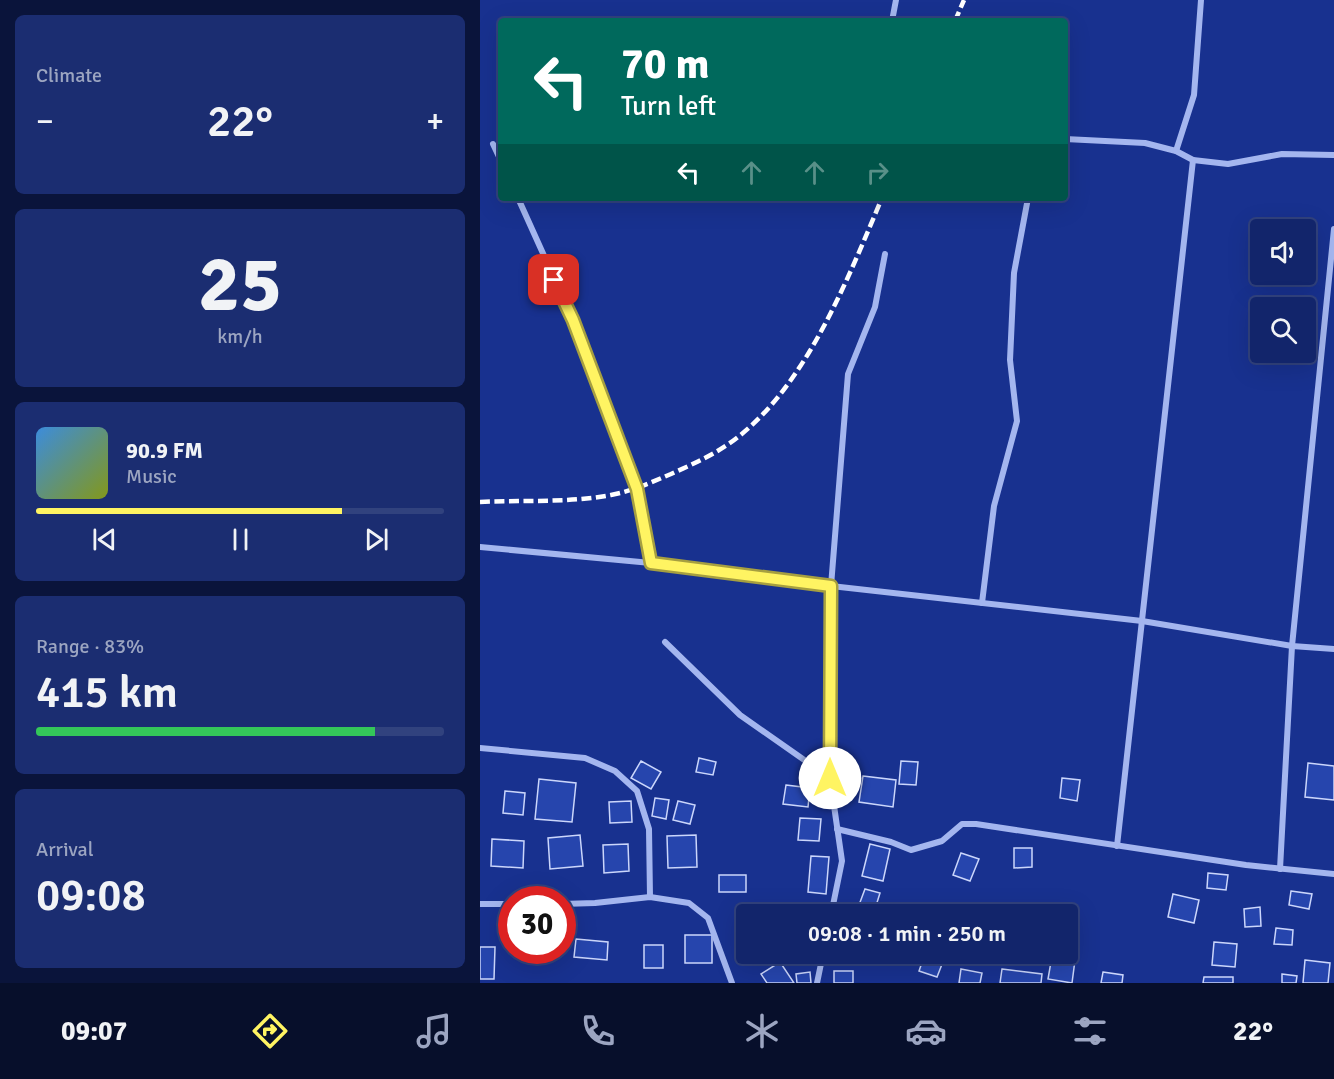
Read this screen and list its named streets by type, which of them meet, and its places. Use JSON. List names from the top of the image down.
{
  "page": {
    "tile": [
      "Climate",
      ["25", "km/h"],
      ["Range · 83%", "415 km"],
      ["Arrival", "09:08"]
    ],
    "turn": ["70 m", "Turn left"],
    "heat": ["−", "22°", "+"],
    "song": ["90.9 FM", "Music"],
    "limit": "30",
    "trip": "09:08 · 1 min · 250 m",
    "tabs": ["09:07", "22°"]
  }
}
